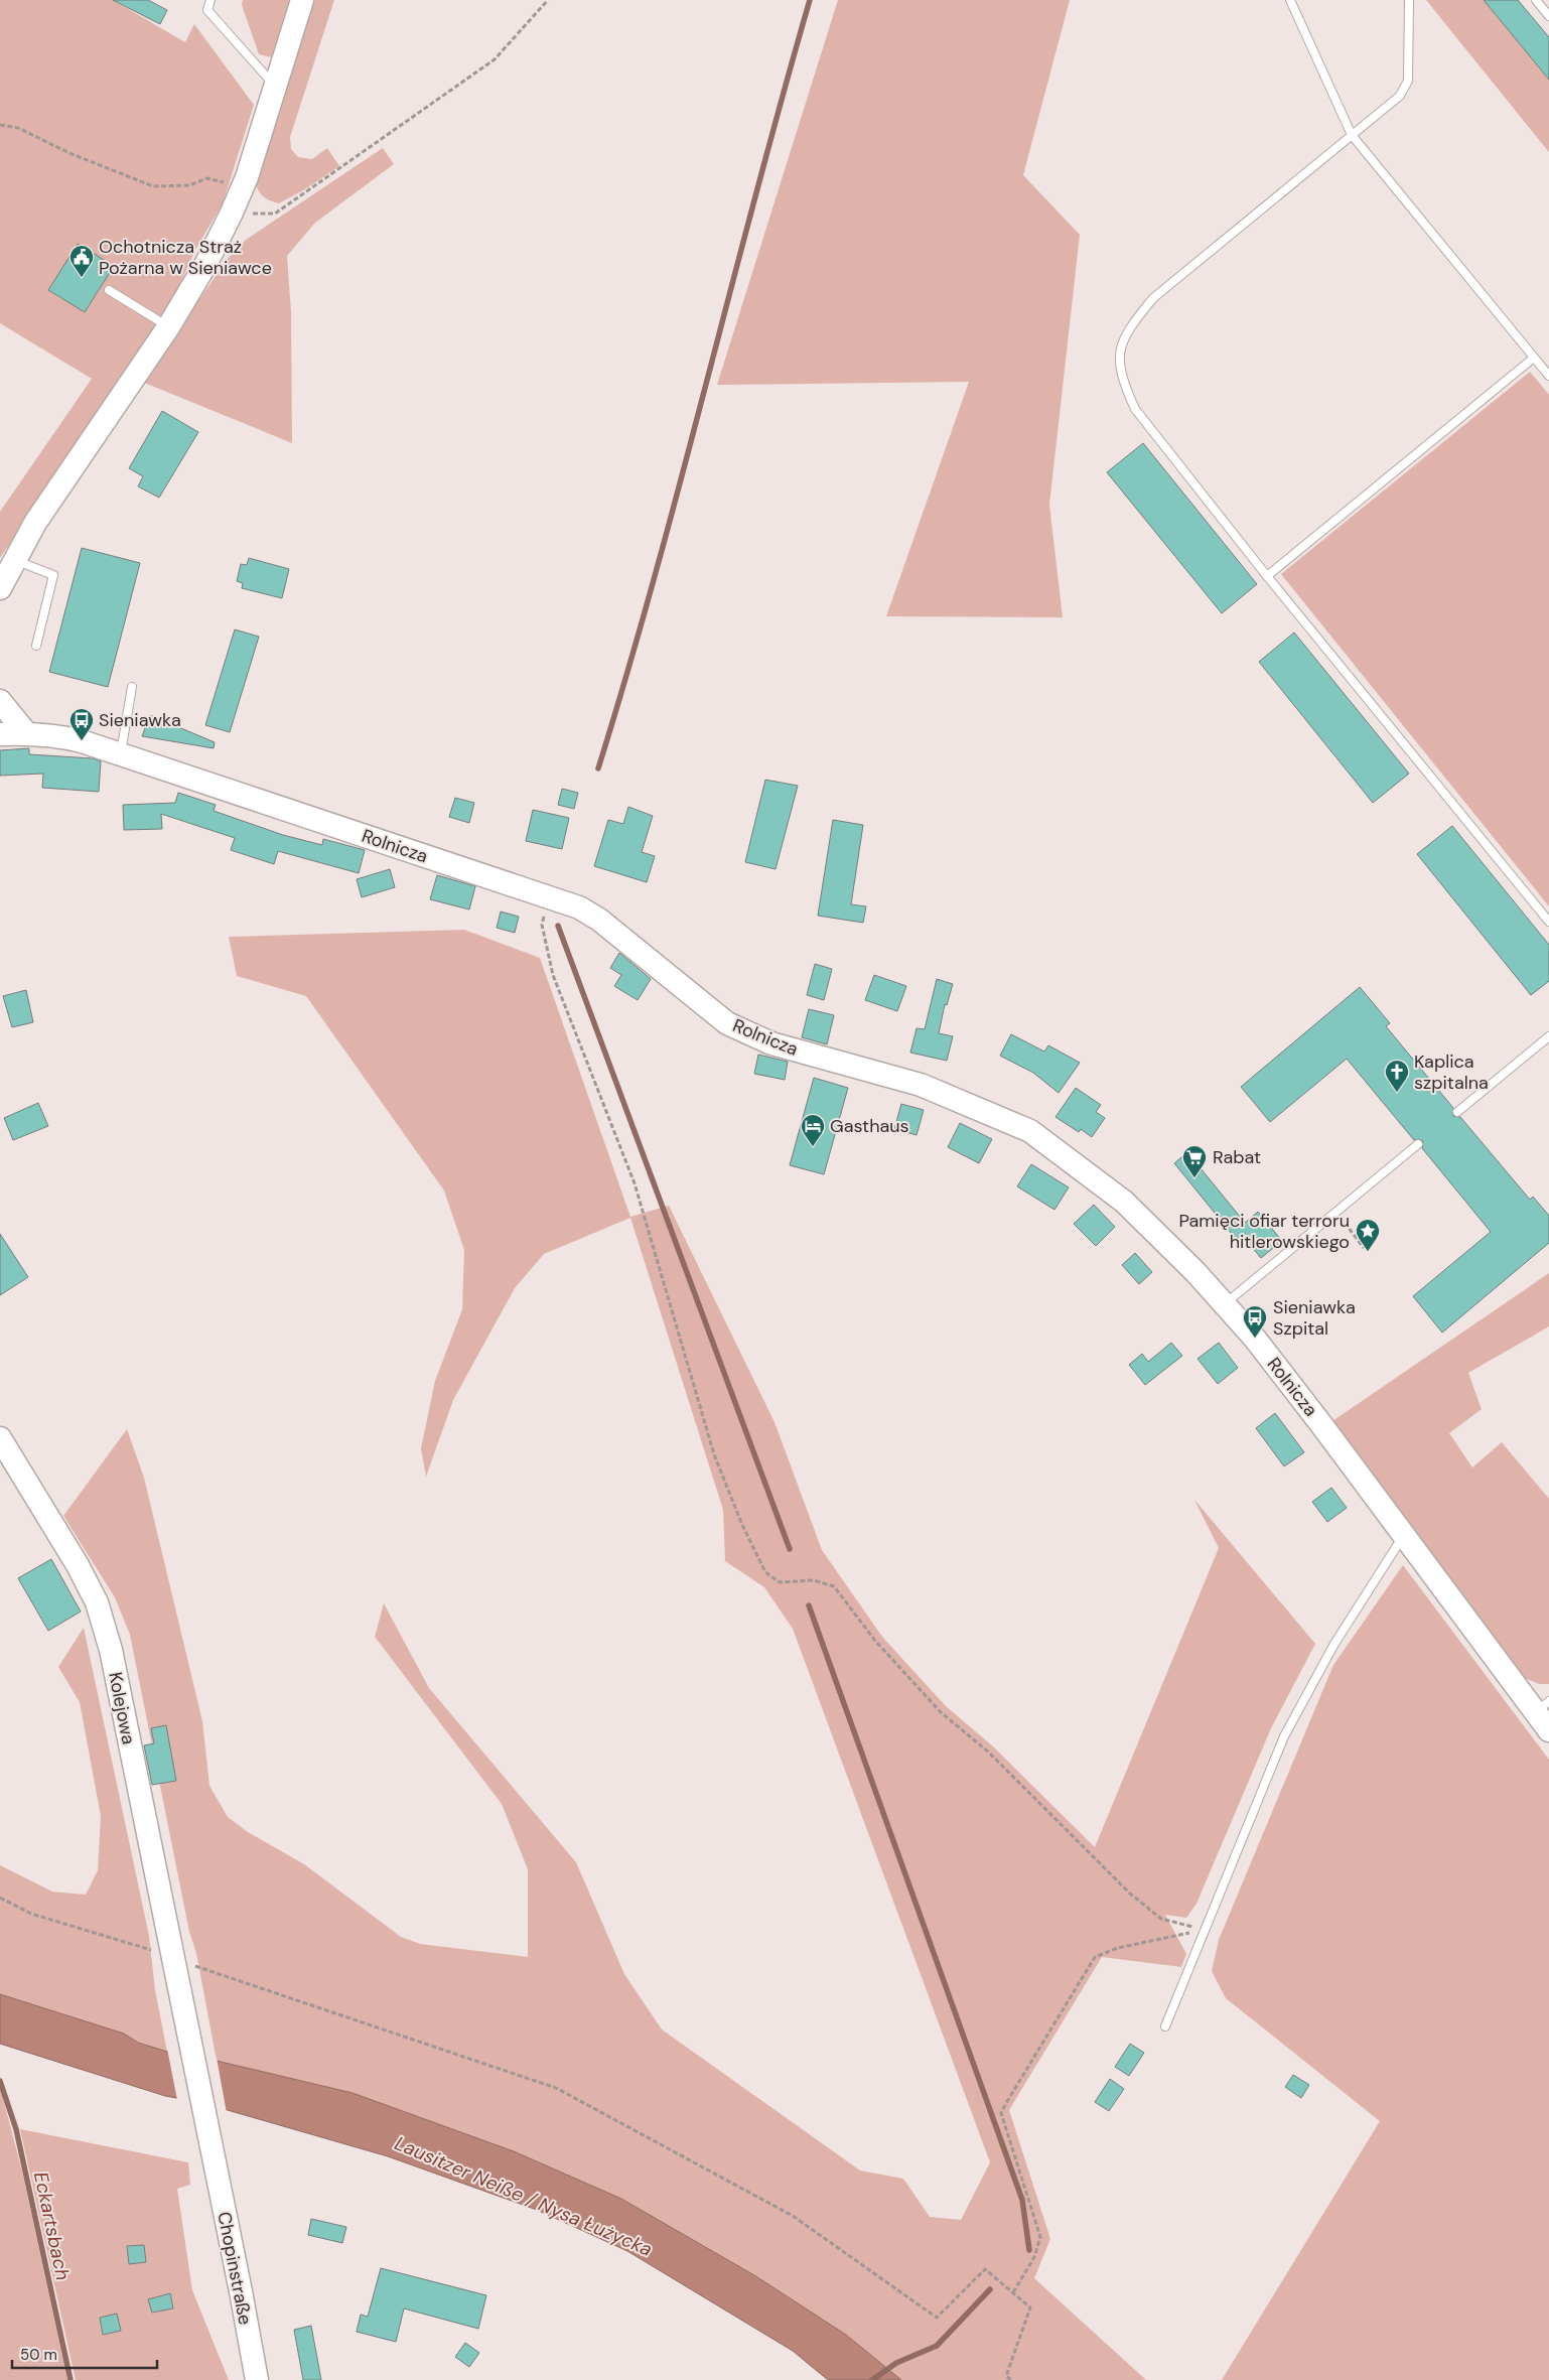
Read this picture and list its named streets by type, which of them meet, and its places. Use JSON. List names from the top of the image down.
{
  "streets": {
    "street": ["Rolnicza", "Kolejowa", "Chopinstraße"]
  },
  "crossings": [
    ["Kolejowa", "Chopinstraße"]
  ],
  "water": ["Lausitzer Neiße / Nysa Łużycka", "Eckartsbach"],
  "places": {
    "public building": ["Ochotnicza Straż Pożarna w Sieniawce"],
    "bus stop": ["Sieniawka", "Sieniawka Szpital"],
    "church": ["Kaplica szpitalna"],
    "hotel": ["Gasthaus"],
    "supermarket": ["Rabat"],
    "place": ["Pamięci ofiar terroru hitlerowskiego"]
  },
  "scale_bar": "50 m"
}
